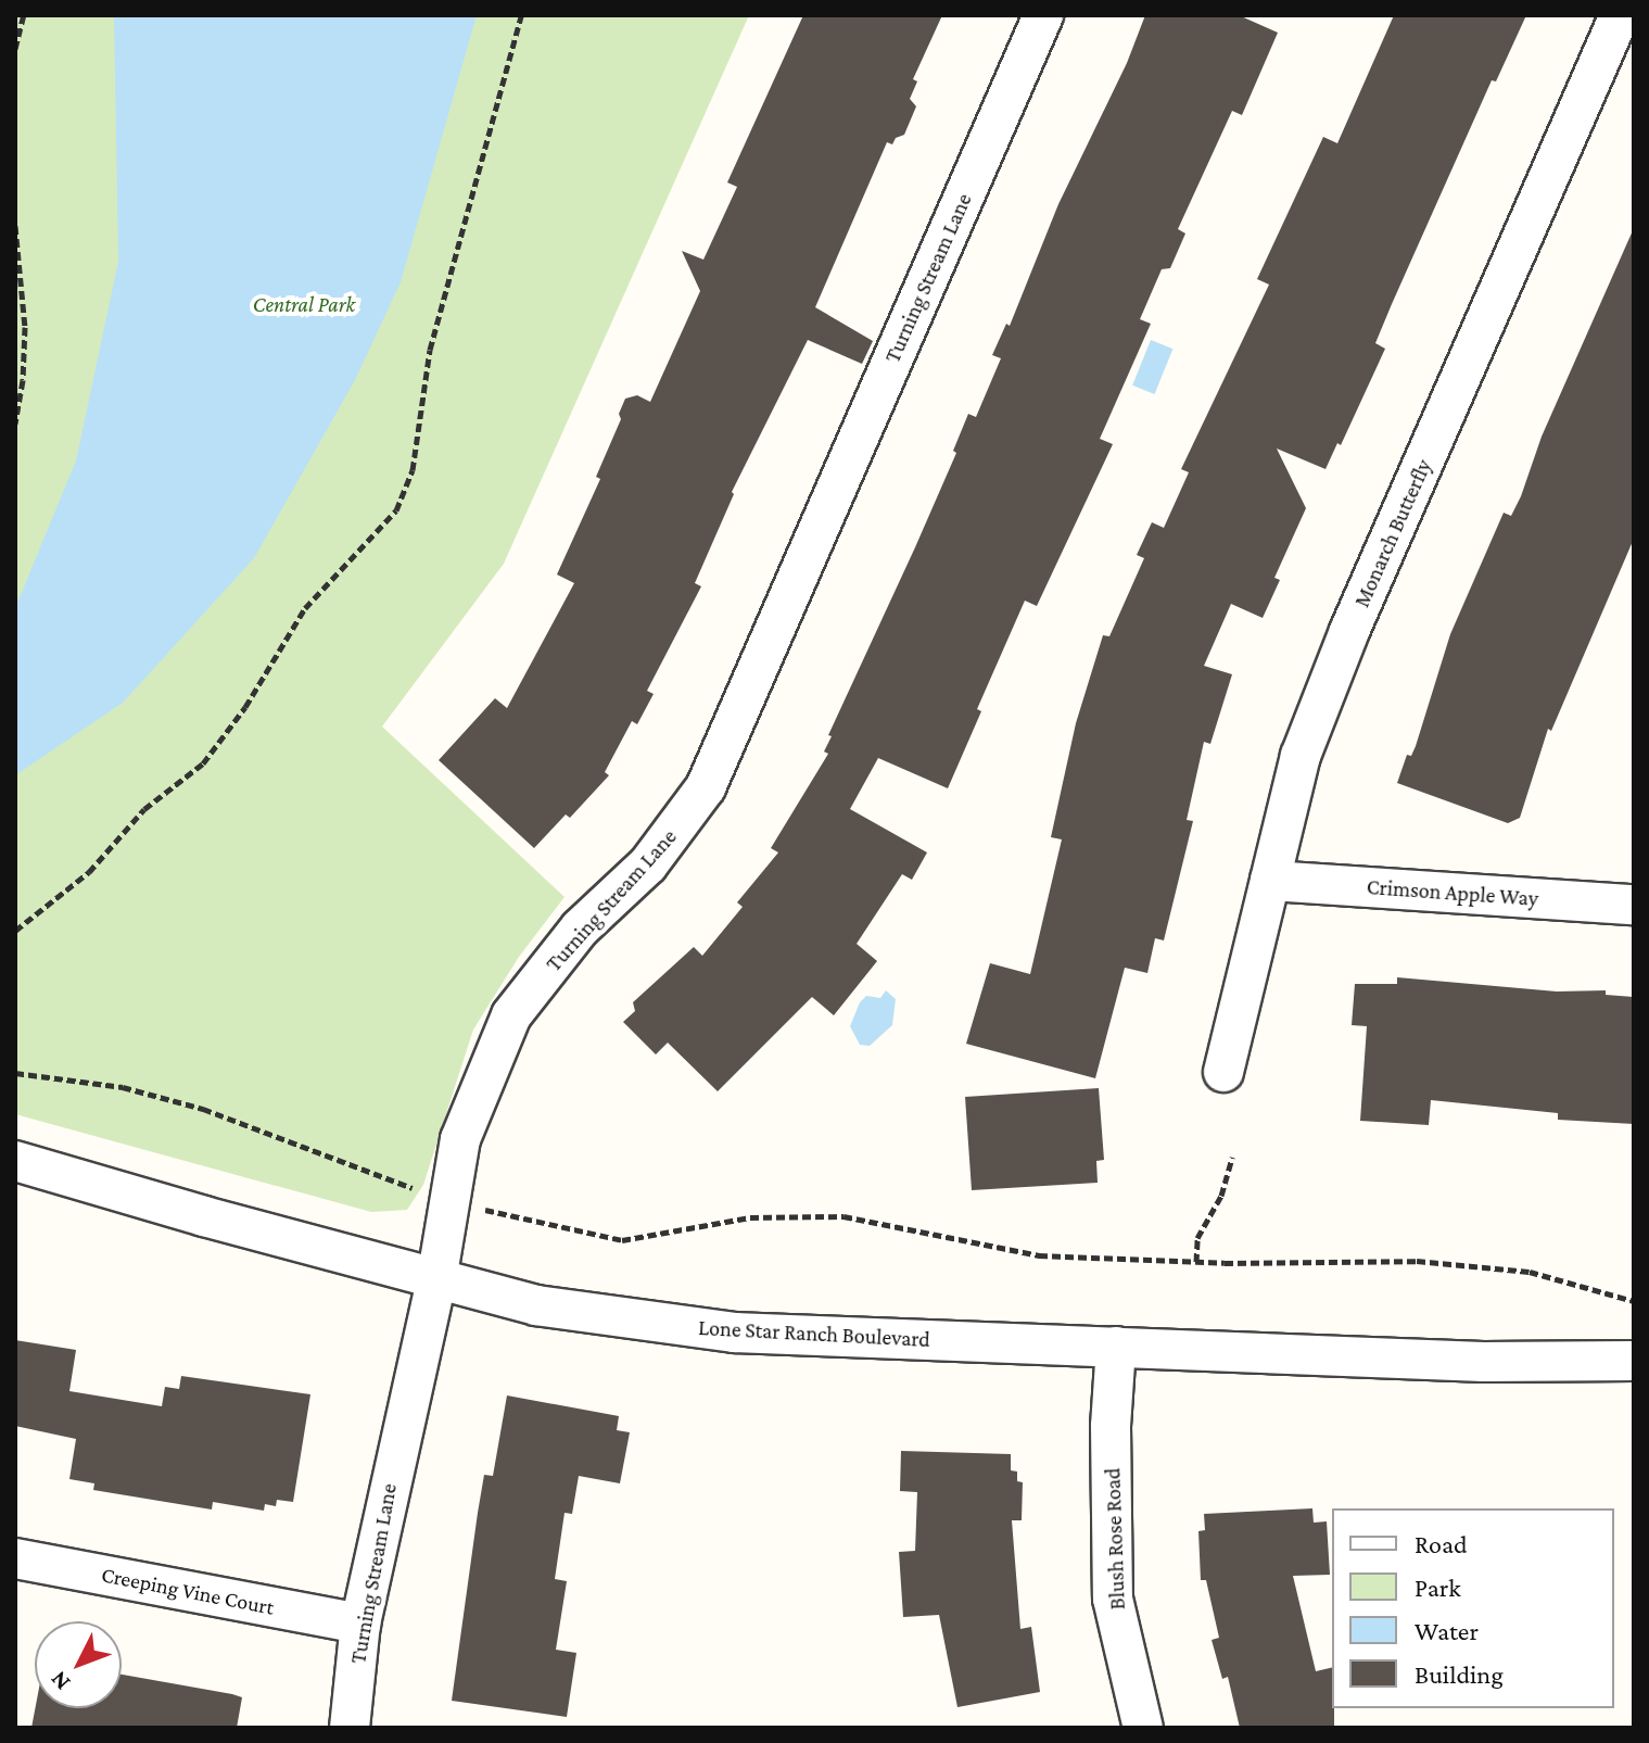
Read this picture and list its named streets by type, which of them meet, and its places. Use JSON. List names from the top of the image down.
{
  "streets": {
    "street": [
      "Turning Stream Lane",
      "Monarch Butterfly",
      "Crimson Apple Way",
      "Lone Star Ranch Boulevard",
      "Blush Rose Road",
      "Creeping Vine Court"
    ]
  },
  "crossings": [
    ["Turning Stream Lane", "Lone Star Ranch Boulevard"],
    ["Turning Stream Lane", "Creeping Vine Court"],
    ["Monarch Butterfly", "Crimson Apple Way"],
    ["Lone Star Ranch Boulevard", "Blush Rose Road"]
  ],
  "parks": ["Central Park"],
  "legend": [
    "Road",
    "Park",
    "Water",
    "Building"
  ],
  "north": "bottom left"
}
